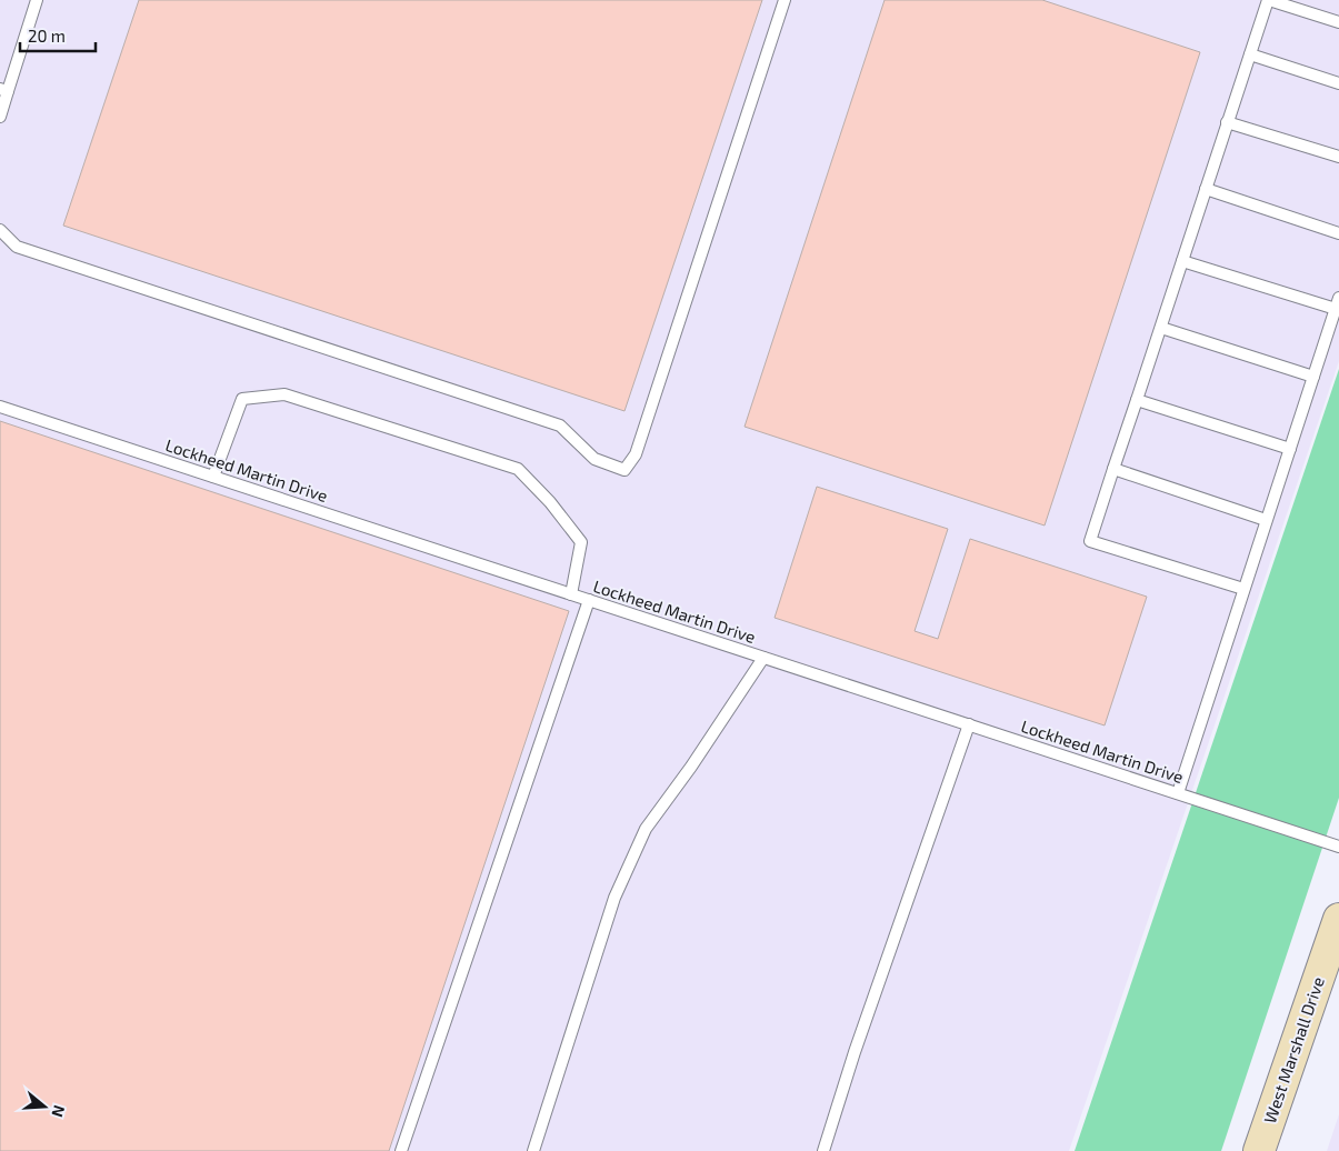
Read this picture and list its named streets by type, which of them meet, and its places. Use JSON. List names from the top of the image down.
{
  "streets": {
    "main road": ["West Marshall Drive"],
    "lane": ["Lockheed Martin Drive"]
  },
  "scale_bar": "20 m",
  "north": "right"
}
